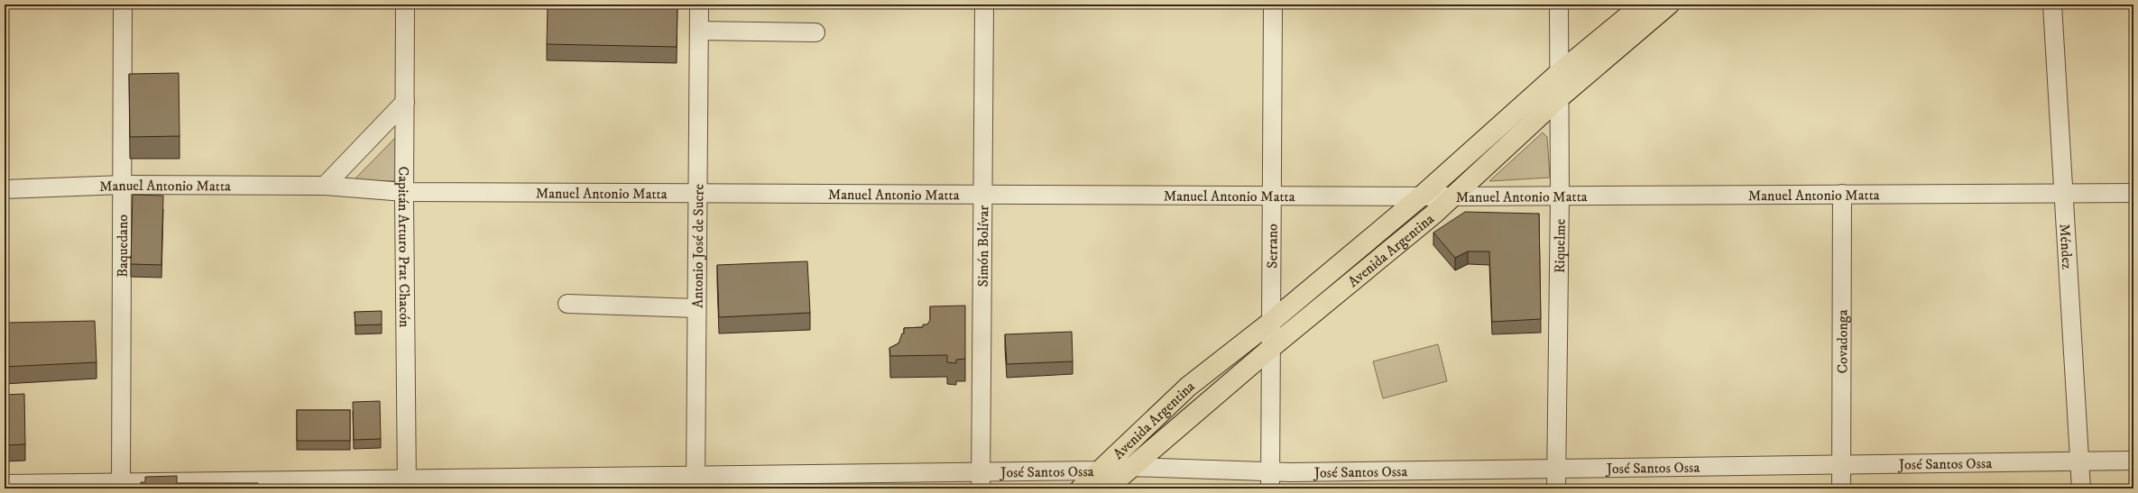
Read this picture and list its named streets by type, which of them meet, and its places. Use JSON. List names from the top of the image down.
{
  "streets": {
    "main road": ["Avenida Argentina"],
    "street": [
      "Manuel Antonio Matta",
      "Méndez",
      "Baquedano",
      "Capitán Arturo Prat Chacón",
      "Antonio José de Sucre",
      "Simón Bolívar",
      "Serrano",
      "Riquelme",
      "Covadonga",
      "José Santos Ossa"
    ]
  },
  "crossings": [
    ["Manuel Antonio Matta", "Méndez"],
    ["Manuel Antonio Matta", "Baquedano"],
    ["Manuel Antonio Matta", "Capitán Arturo Prat Chacón"],
    ["Manuel Antonio Matta", "Antonio José de Sucre"],
    ["Manuel Antonio Matta", "Simón Bolívar"],
    ["Manuel Antonio Matta", "Serrano"],
    ["Manuel Antonio Matta", "Riquelme"],
    ["Manuel Antonio Matta", "Avenida Argentina"],
    ["Manuel Antonio Matta", "Covadonga"],
    ["Méndez", "José Santos Ossa"],
    ["Baquedano", "José Santos Ossa"],
    ["Capitán Arturo Prat Chacón", "José Santos Ossa"],
    ["Antonio José de Sucre", "José Santos Ossa"],
    ["Simón Bolívar", "José Santos Ossa"],
    ["Serrano", "Avenida Argentina"],
    ["Serrano", "José Santos Ossa"],
    ["Riquelme", "Avenida Argentina"],
    ["Riquelme", "José Santos Ossa"],
    ["Avenida Argentina", "José Santos Ossa"],
    ["Covadonga", "José Santos Ossa"]
  ]
}
